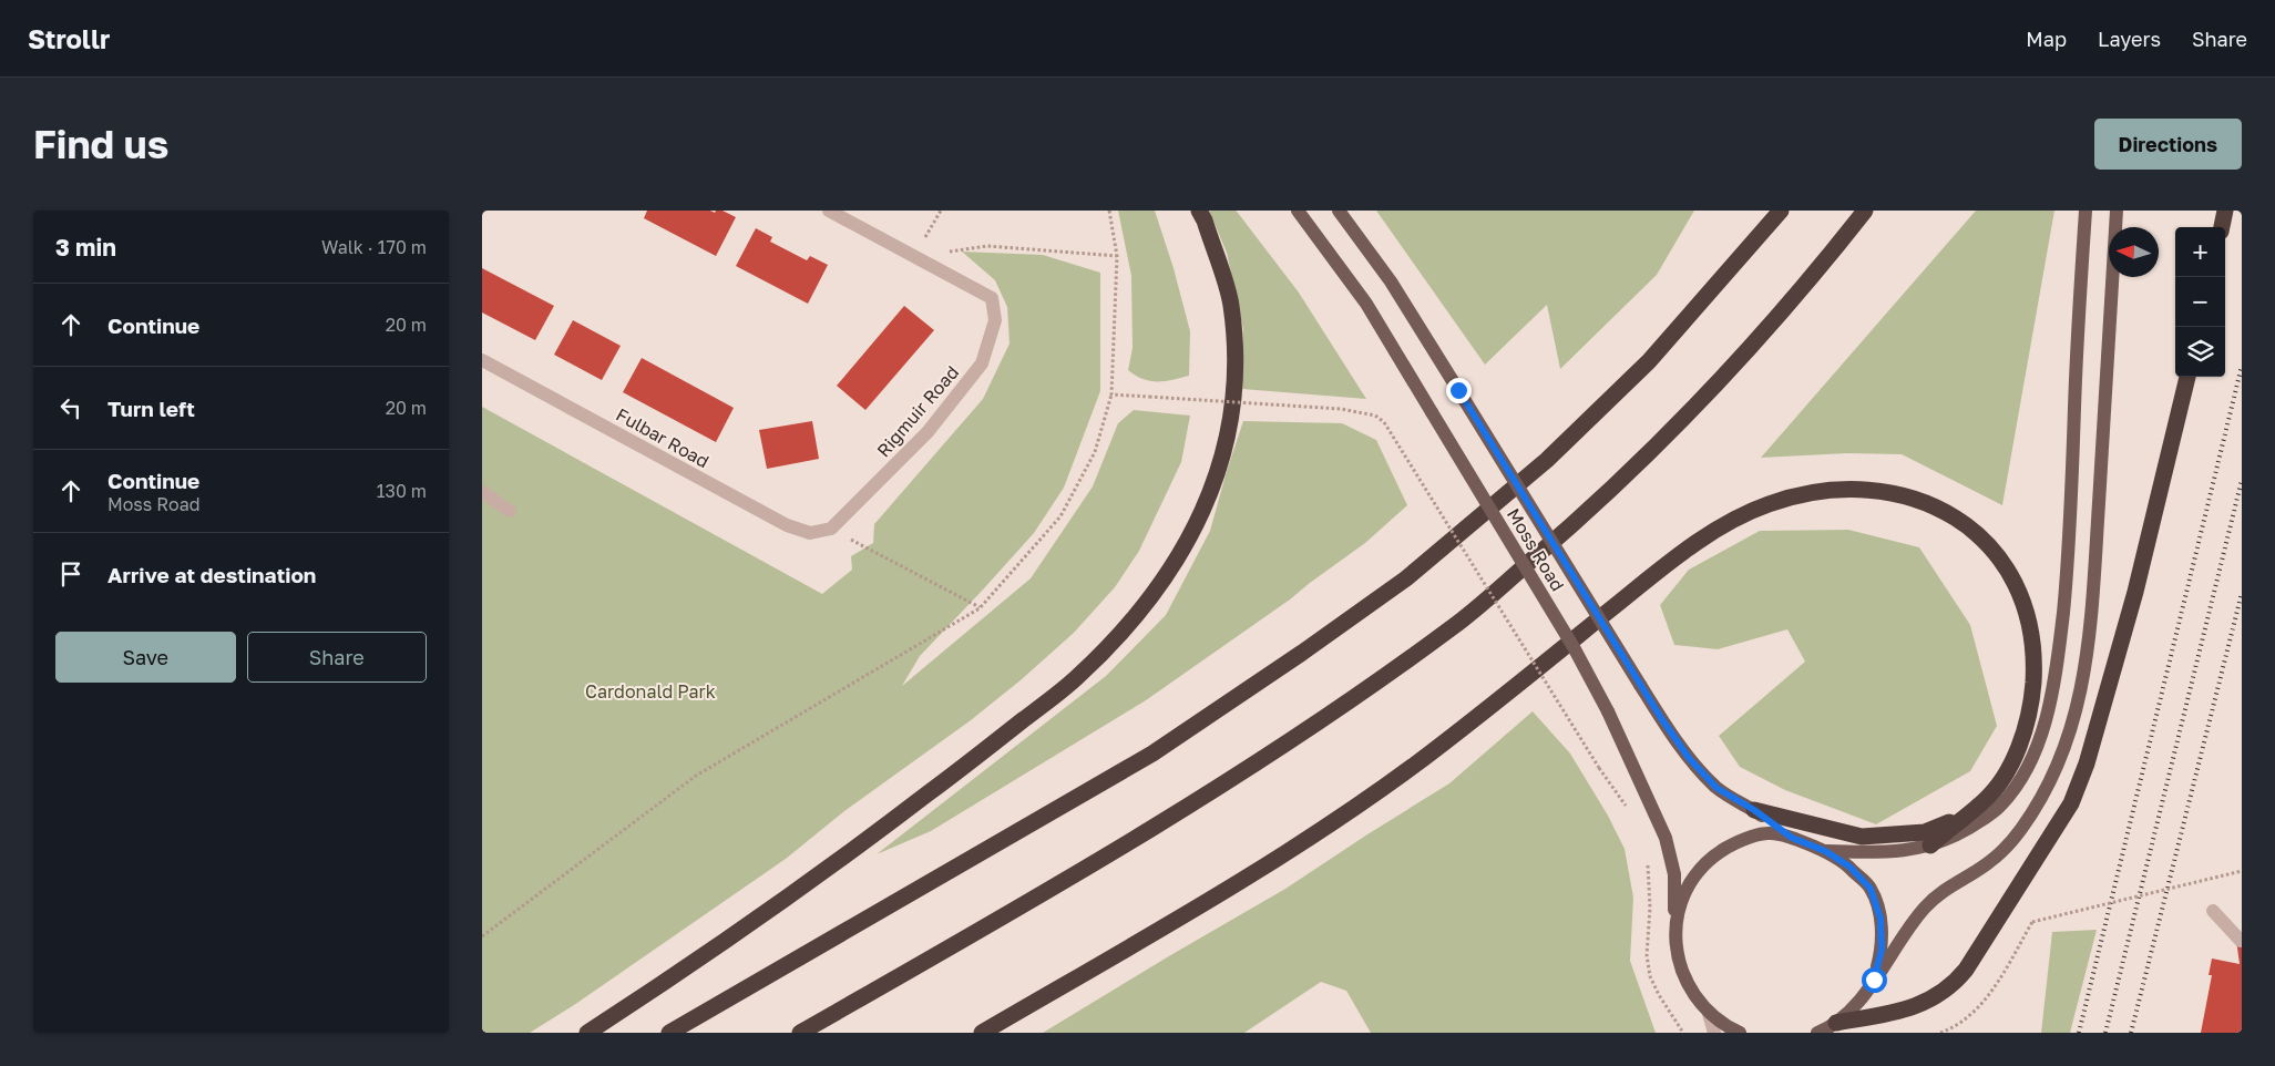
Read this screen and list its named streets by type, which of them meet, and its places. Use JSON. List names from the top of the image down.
{
  "streets": {
    "main road": ["Moss Road"],
    "street": ["Rigmuir Road", "Fulbar Road"]
  },
  "crossings": [
    ["Rigmuir Road", "Fulbar Road"]
  ],
  "parks": ["Cardonald Park"],
  "north": "left",
  "page": {
    "header": "Strollr",
    "nav": ["Map", "Layers", "Share"],
    "buttons": [
      "Directions",
      ["Save", "Share"]
    ],
    "title": "Find us",
    "heading": ["3 min", "Walk · 170 m"],
    "map_buttons": ["+", "−"],
    "list": [
      ["Continue", "20 m"],
      ["Turn left", "20 m"],
      ["Continue", "Moss Road", "130 m"],
      "Arrive at destination"
    ]
  }
}
